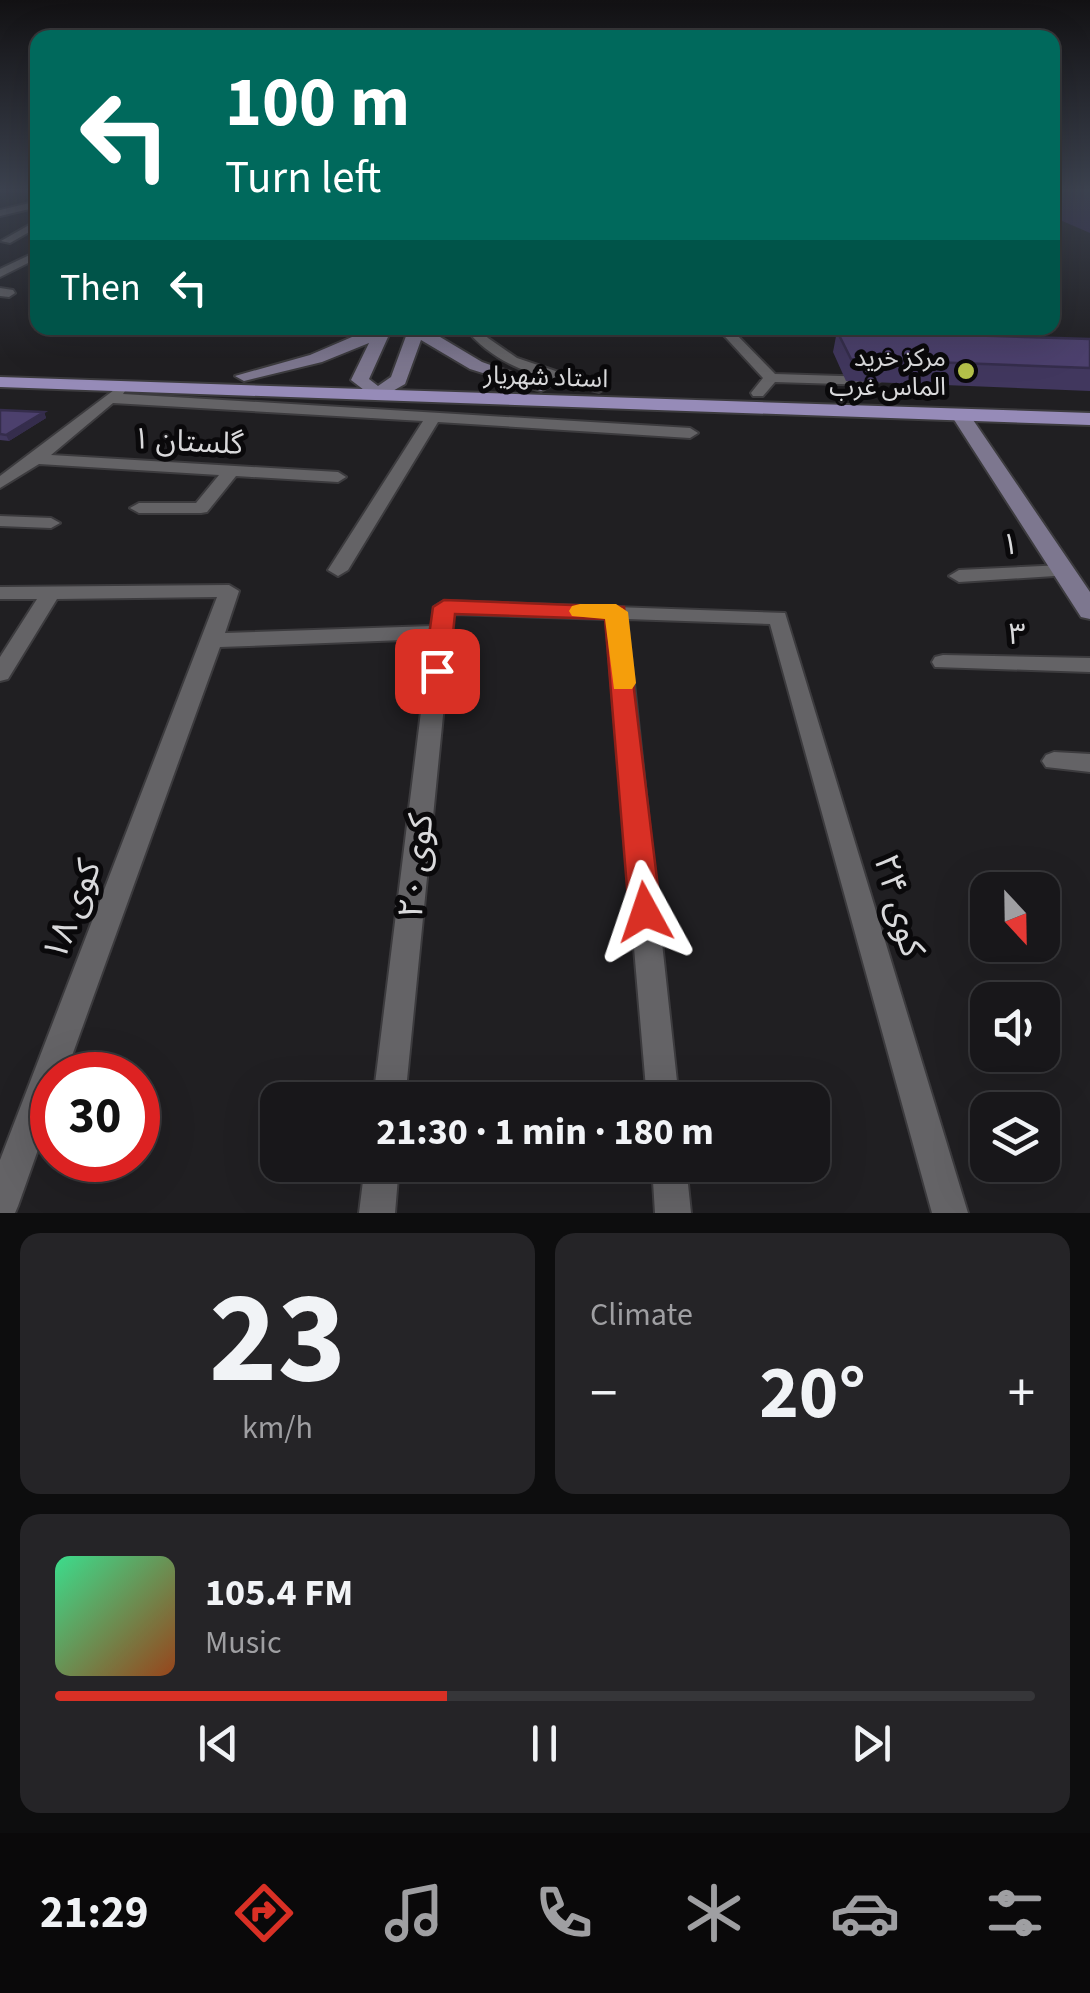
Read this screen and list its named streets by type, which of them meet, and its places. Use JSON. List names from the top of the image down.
{
  "streets": {
    "main road": ["استاد شهریار"],
    "street": [
      "۱ گلستان",
      "۱",
      "۳",
      "کوی ۲۰",
      "کوی ۲۴",
      "کوی ۱۸"
    ]
  },
  "places": ["مرکز خرید الماس غرب"],
  "north": "bottom",
  "page": {
    "turn": ["100 m", "Turn left"],
    "then": "Then",
    "limit": "30",
    "trip": "21:30 · 1 min · 180 m",
    "tile": [
      ["23", "km/h"],
      "Climate"
    ],
    "heat": ["−", "20°", "+"],
    "song": ["105.4 FM", "Music"],
    "tabs": "21:29"
  }
}
